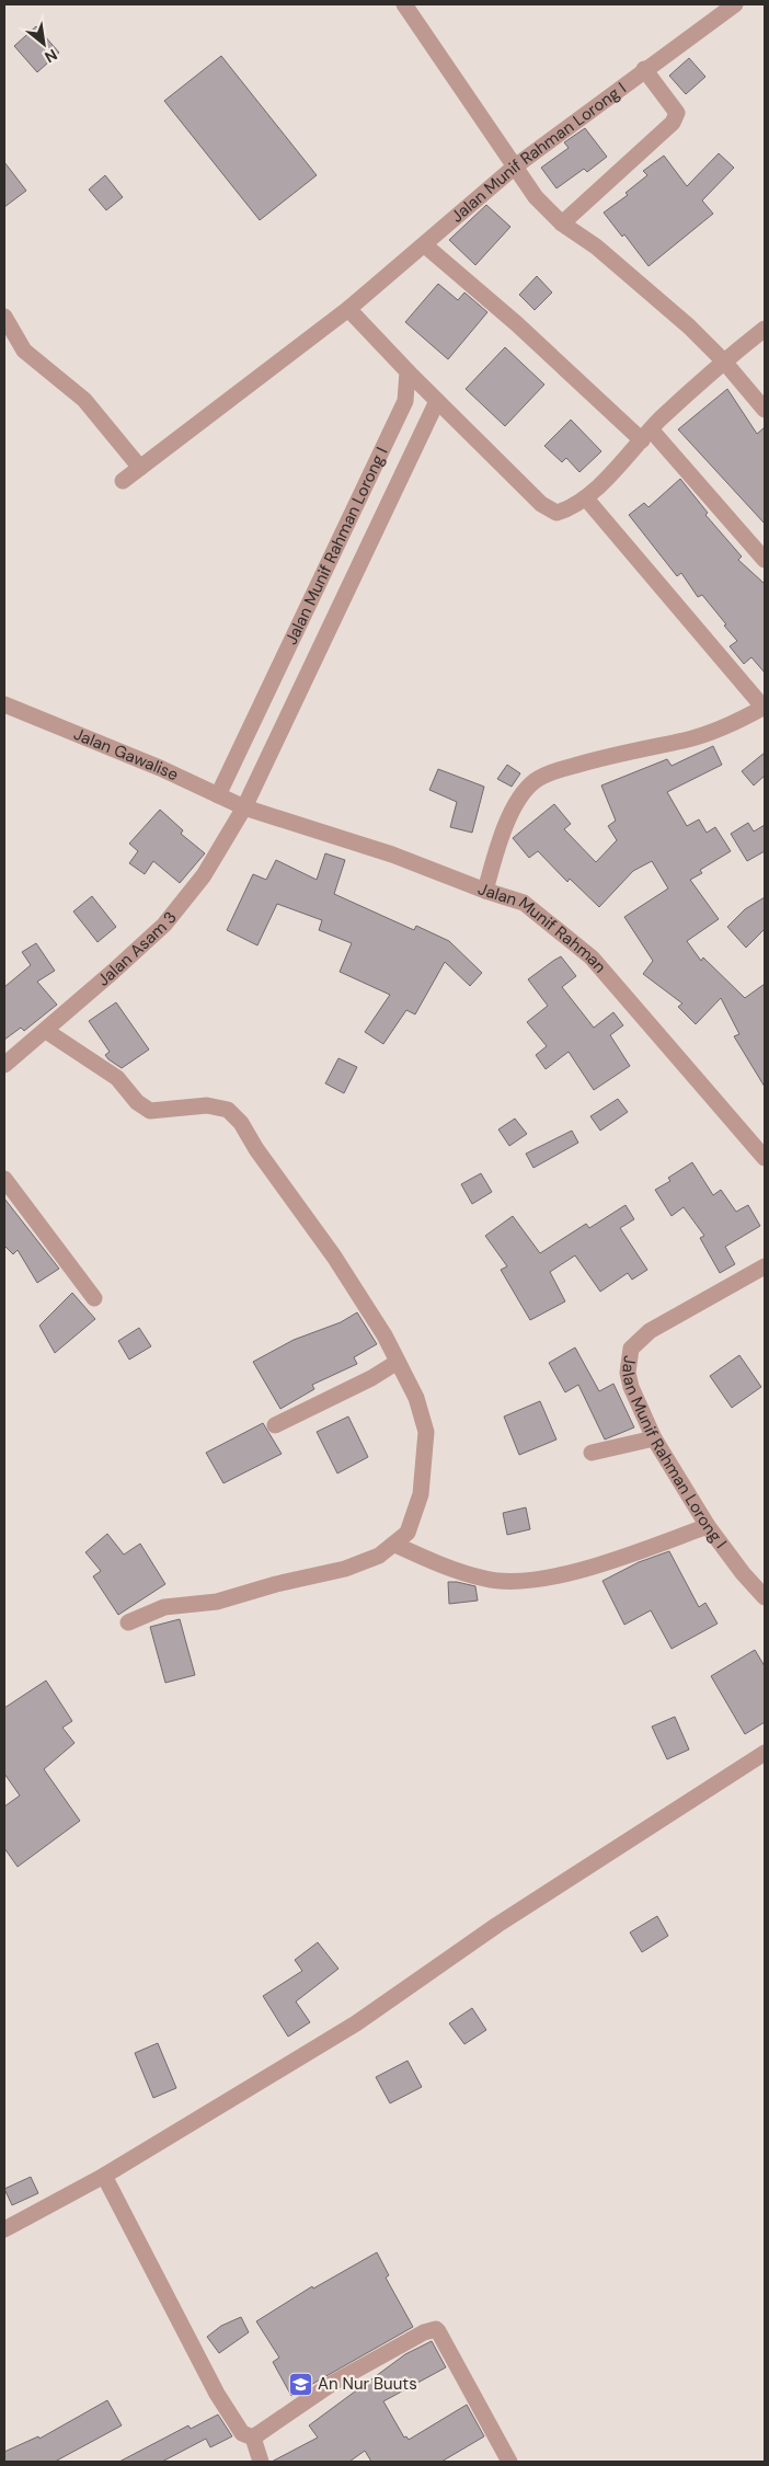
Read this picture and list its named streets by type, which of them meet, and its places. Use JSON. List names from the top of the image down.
{
  "streets": {
    "street": [
      "Jalan Munif Rahman Lorong I",
      "Jalan Gawalise",
      "Jalan Munif Rahman",
      "Jalan Asam 3"
    ]
  },
  "crossings": [
    ["Jalan Munif Rahman Lorong I", "Jalan Gawalise"],
    ["Jalan Gawalise", "Jalan Munif Rahman"],
    ["Jalan Gawalise", "Jalan Asam 3"],
    ["Jalan Munif Rahman", "Jalan Asam 3"]
  ],
  "places": {
    "school or university": ["An Nur Buuts"]
  },
  "north": "bottom right"
}
